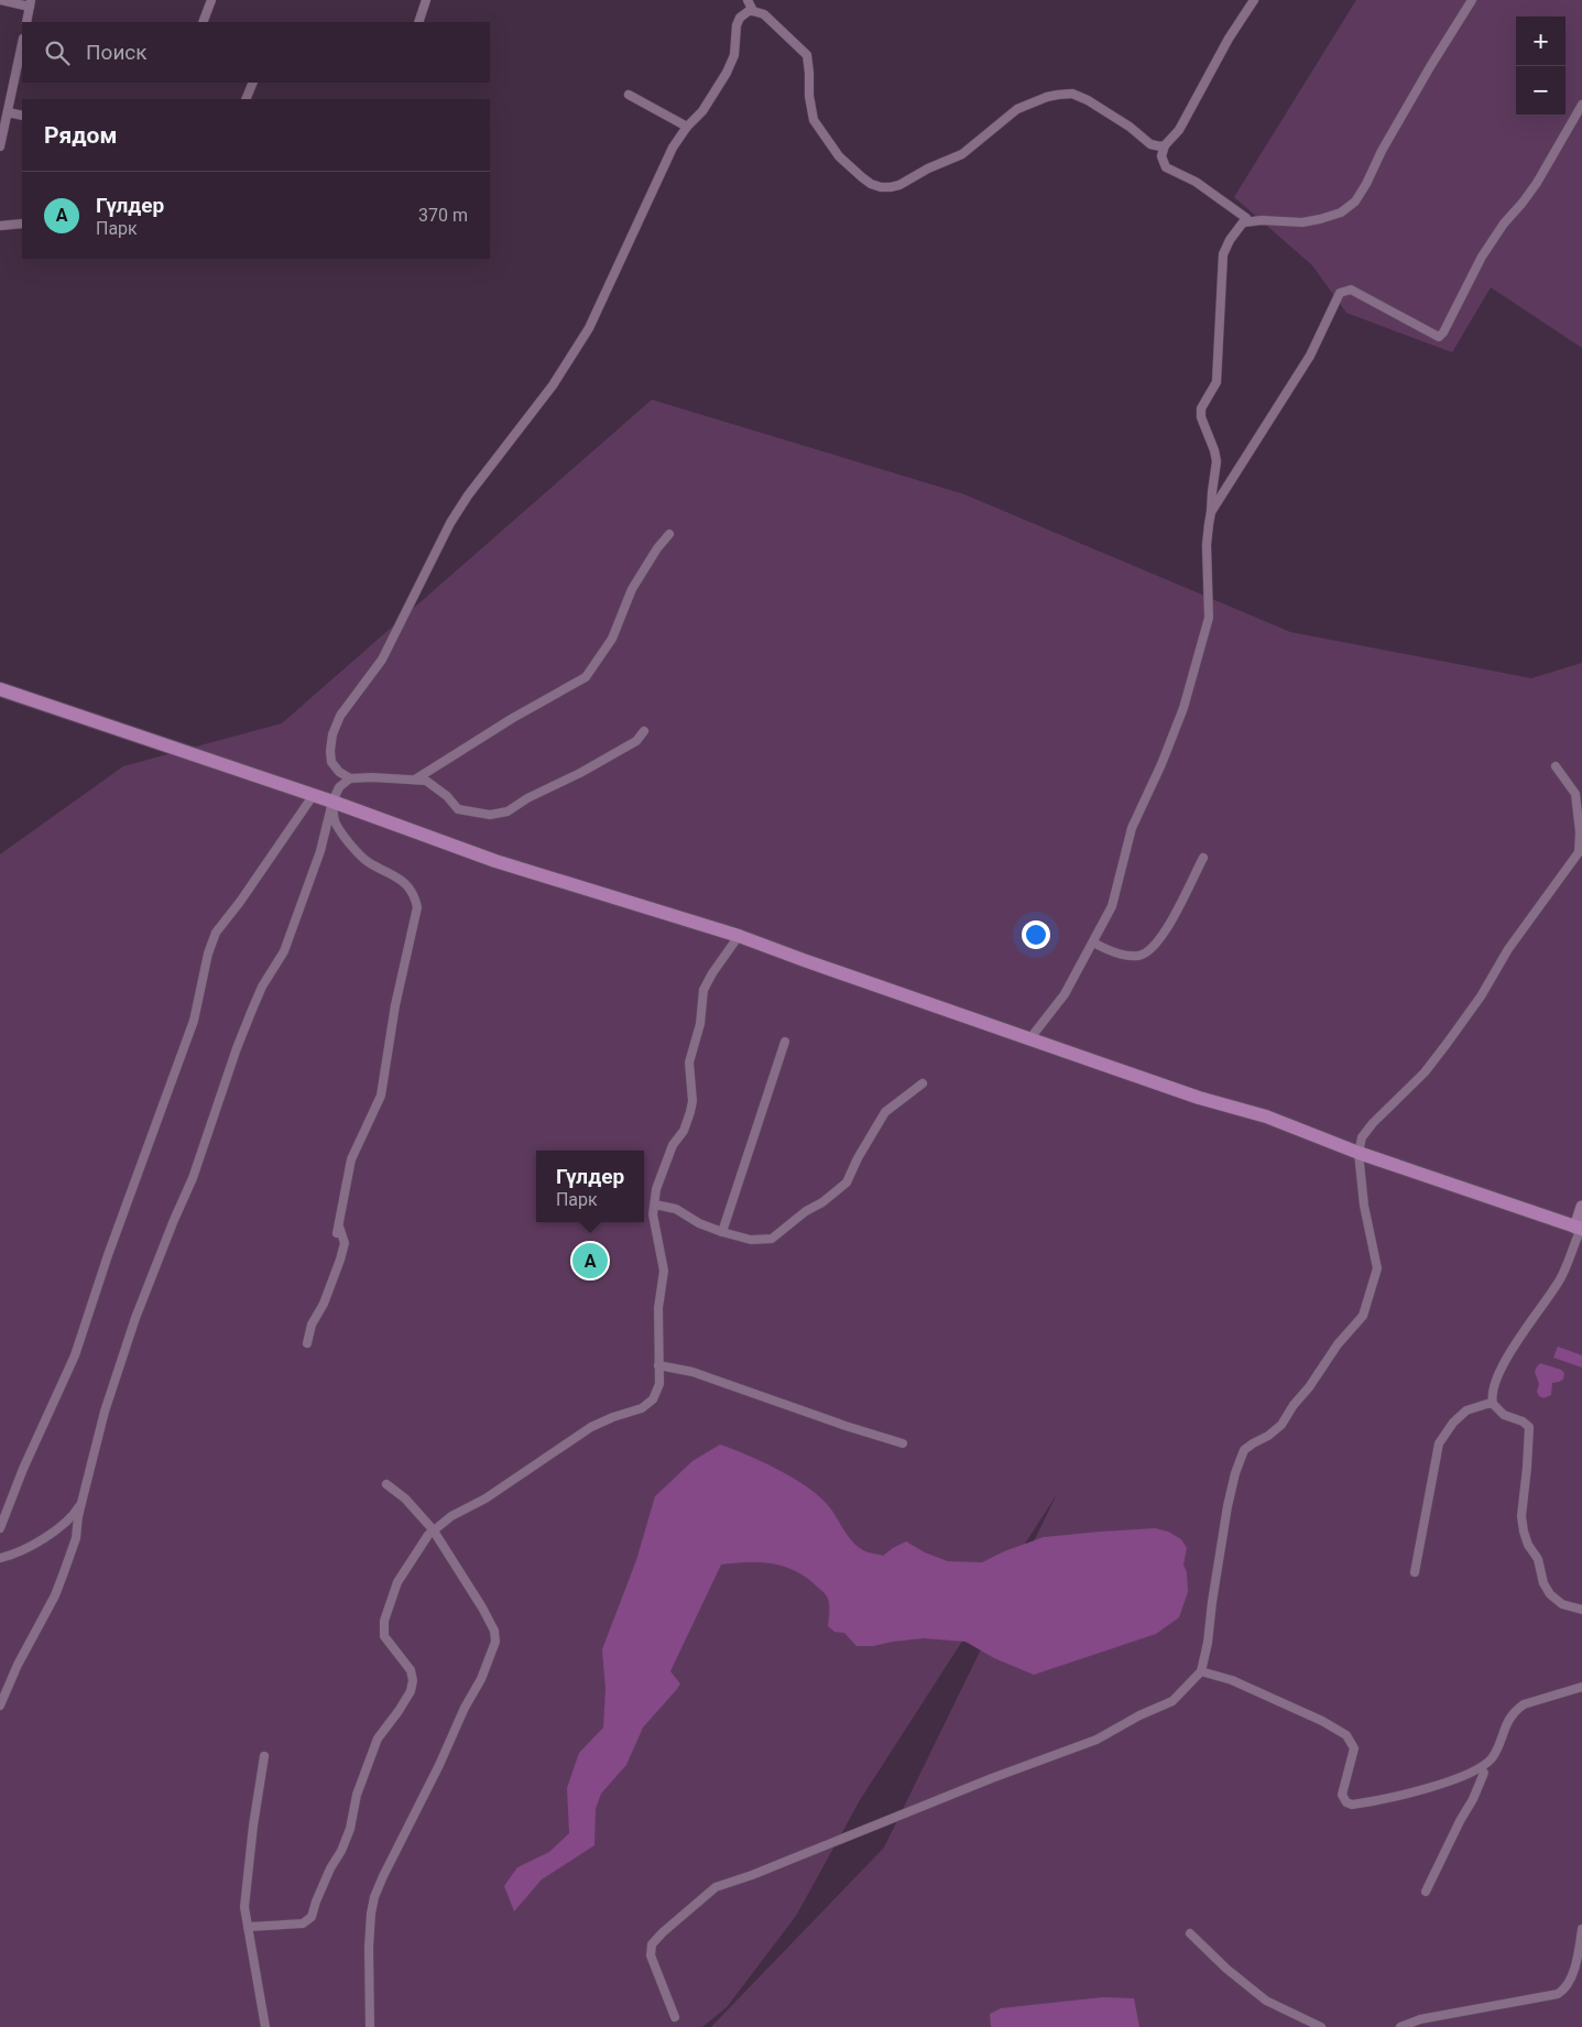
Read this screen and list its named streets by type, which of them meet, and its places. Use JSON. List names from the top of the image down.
{
  "page": {
    "map_buttons": ["+", "−"],
    "search": "Поиск",
    "heading": "Рядом",
    "list": [
      {
        "mark": "A",
        "name": "Гүлдер",
        "note": "Парк",
        "value": "370 m"
      }
    ],
    "popup": ["Гүлдер", "Парк"],
    "pins": "A"
  }
}
